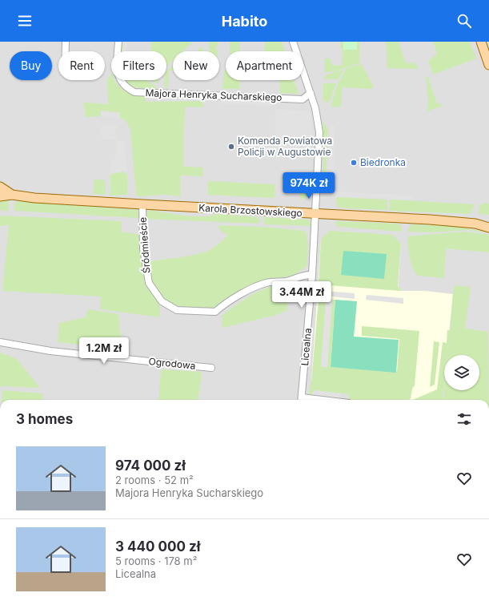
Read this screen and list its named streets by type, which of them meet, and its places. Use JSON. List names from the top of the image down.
{
  "streets": {
    "main road": ["Karola Brzostowskiego"],
    "street": [
      "Majora Henryka Sucharskiego",
      "Śródmieście",
      "Licealna",
      "Ogrodowa"
    ]
  },
  "crossings": [
    ["Karola Brzostowskiego", "Śródmieście"],
    ["Karola Brzostowskiego", "Licealna"],
    ["Śródmieście", "Licealna"]
  ],
  "places": ["Komenda Powiatowa Policji w Augustowie", "Biedronka"],
  "page": {
    "header": "Habito",
    "chip": [
      "Buy",
      "Rent",
      "Filters",
      "New",
      "Apartment"
    ],
    "price": ["974K zł", "3.44M zł", "1.2M zł"],
    "heading": "3 homes",
    "list": [
      {
        "name": "974 000 zł",
        "note": "2 rooms · 52 m² · Majora Henryka Sucharskiego"
      },
      {
        "name": "3 440 000 zł",
        "note": "5 rooms · 178 m² · Licealna"
      }
    ]
  }
}
